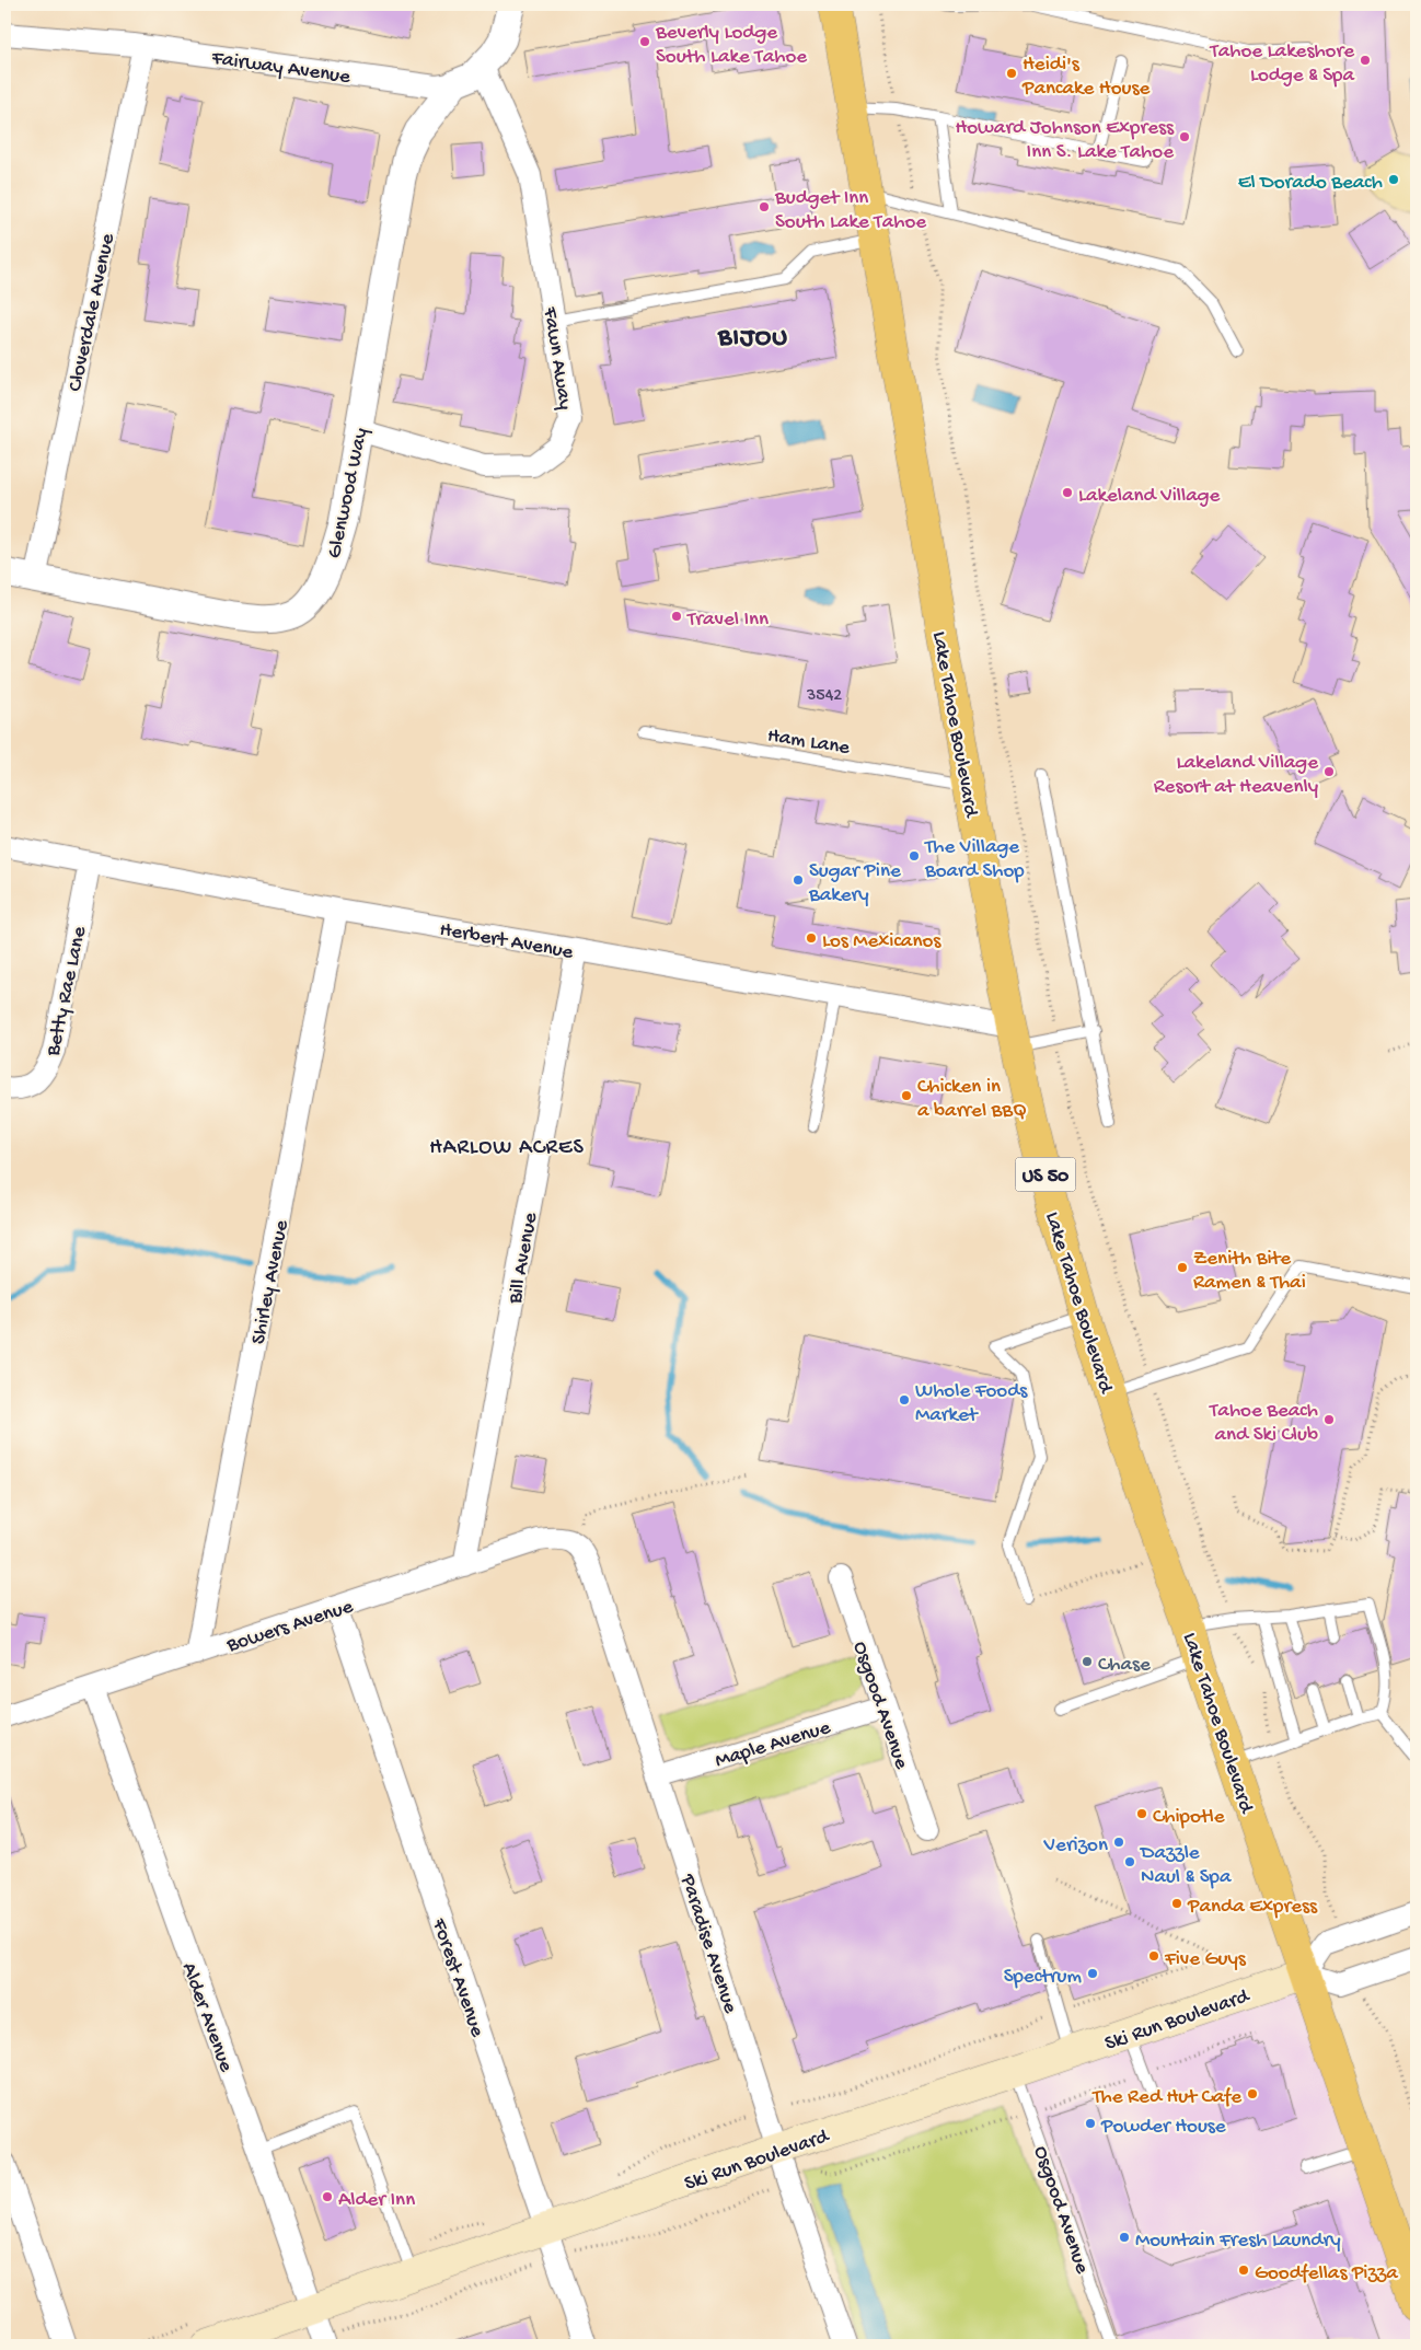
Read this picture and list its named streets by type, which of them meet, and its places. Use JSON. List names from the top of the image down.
{
  "streets": {
    "highway": ["Lake Tahoe Boulevard", "US 50"],
    "main road": ["Ski Run Boulevard"],
    "street": [
      "Fairway Avenue",
      "Cloverdale Avenue",
      "Fawn Away",
      "Glenwood Way",
      "Herbert Avenue",
      "Betty Rae Lane",
      "Bill Avenue",
      "Shirley Avenue",
      "Bowers Avenue",
      "Osgood Avenue",
      "Maple Avenue",
      "Paradise Avenue",
      "Forest Avenue",
      "Alder Avenue"
    ],
    "lane": ["Ham Lane"]
  },
  "crossings": [
    ["Fairway Avenue", "Cloverdale Avenue"],
    ["Fairway Avenue", "Fawn Away"],
    ["Fairway Avenue", "Glenwood Way"],
    ["Cloverdale Avenue", "Glenwood Way"],
    ["Fawn Away", "Glenwood Way"],
    ["Lake Tahoe Boulevard", "Ham Lane"],
    ["Lake Tahoe Boulevard", "Herbert Avenue"],
    ["Lake Tahoe Boulevard", "Ski Run Boulevard"],
    ["Herbert Avenue", "Betty Rae Lane"],
    ["Herbert Avenue", "Bill Avenue"],
    ["Herbert Avenue", "Shirley Avenue"],
    ["Bill Avenue", "Bowers Avenue"],
    ["Shirley Avenue", "Bowers Avenue"],
    ["Bowers Avenue", "Paradise Avenue"],
    ["Bowers Avenue", "Forest Avenue"],
    ["Bowers Avenue", "Alder Avenue"],
    ["Osgood Avenue", "Maple Avenue"],
    ["Osgood Avenue", "Ski Run Boulevard"],
    ["Maple Avenue", "Paradise Avenue"],
    ["Paradise Avenue", "Ski Run Boulevard"],
    ["Forest Avenue", "Ski Run Boulevard"],
    ["Alder Avenue", "Ski Run Boulevard"]
  ],
  "districts": ["BIJOU", "HARLOW ACRES"],
  "places": [
    "Beverly Lodge South Lake Tahoe",
    "Tahoe Lakeshore Lodge & Spa",
    "Heidi's Pancake House",
    "Howard Johnson Express Inn S. Lake Tahoe",
    "El Dorado Beach",
    "Budget Inn South Lake Tahoe",
    "Lakeland Village",
    "Travel Inn",
    "Lakeland Village Resort at Heavenly",
    "The Village Board Shop",
    "Sugar Pine Bakery",
    "Los Mexicanos",
    "Chicken in a barrel BBQ",
    "Zenith Bite Ramen & Thai",
    "Whole Foods Market",
    "Tahoe Beach and Ski Club",
    "Chase",
    "Chipotle",
    "Verizon",
    "Dazzle Naul & Spa",
    "Panda Express",
    "Five Guys",
    "Spectrum",
    "The Red Hut Cafe",
    "Powder House",
    "Alder Inn",
    "Mountain Fresh Laundry",
    "Goodfellas Pizza"
  ],
  "house_numbers": ["3542"]
}
